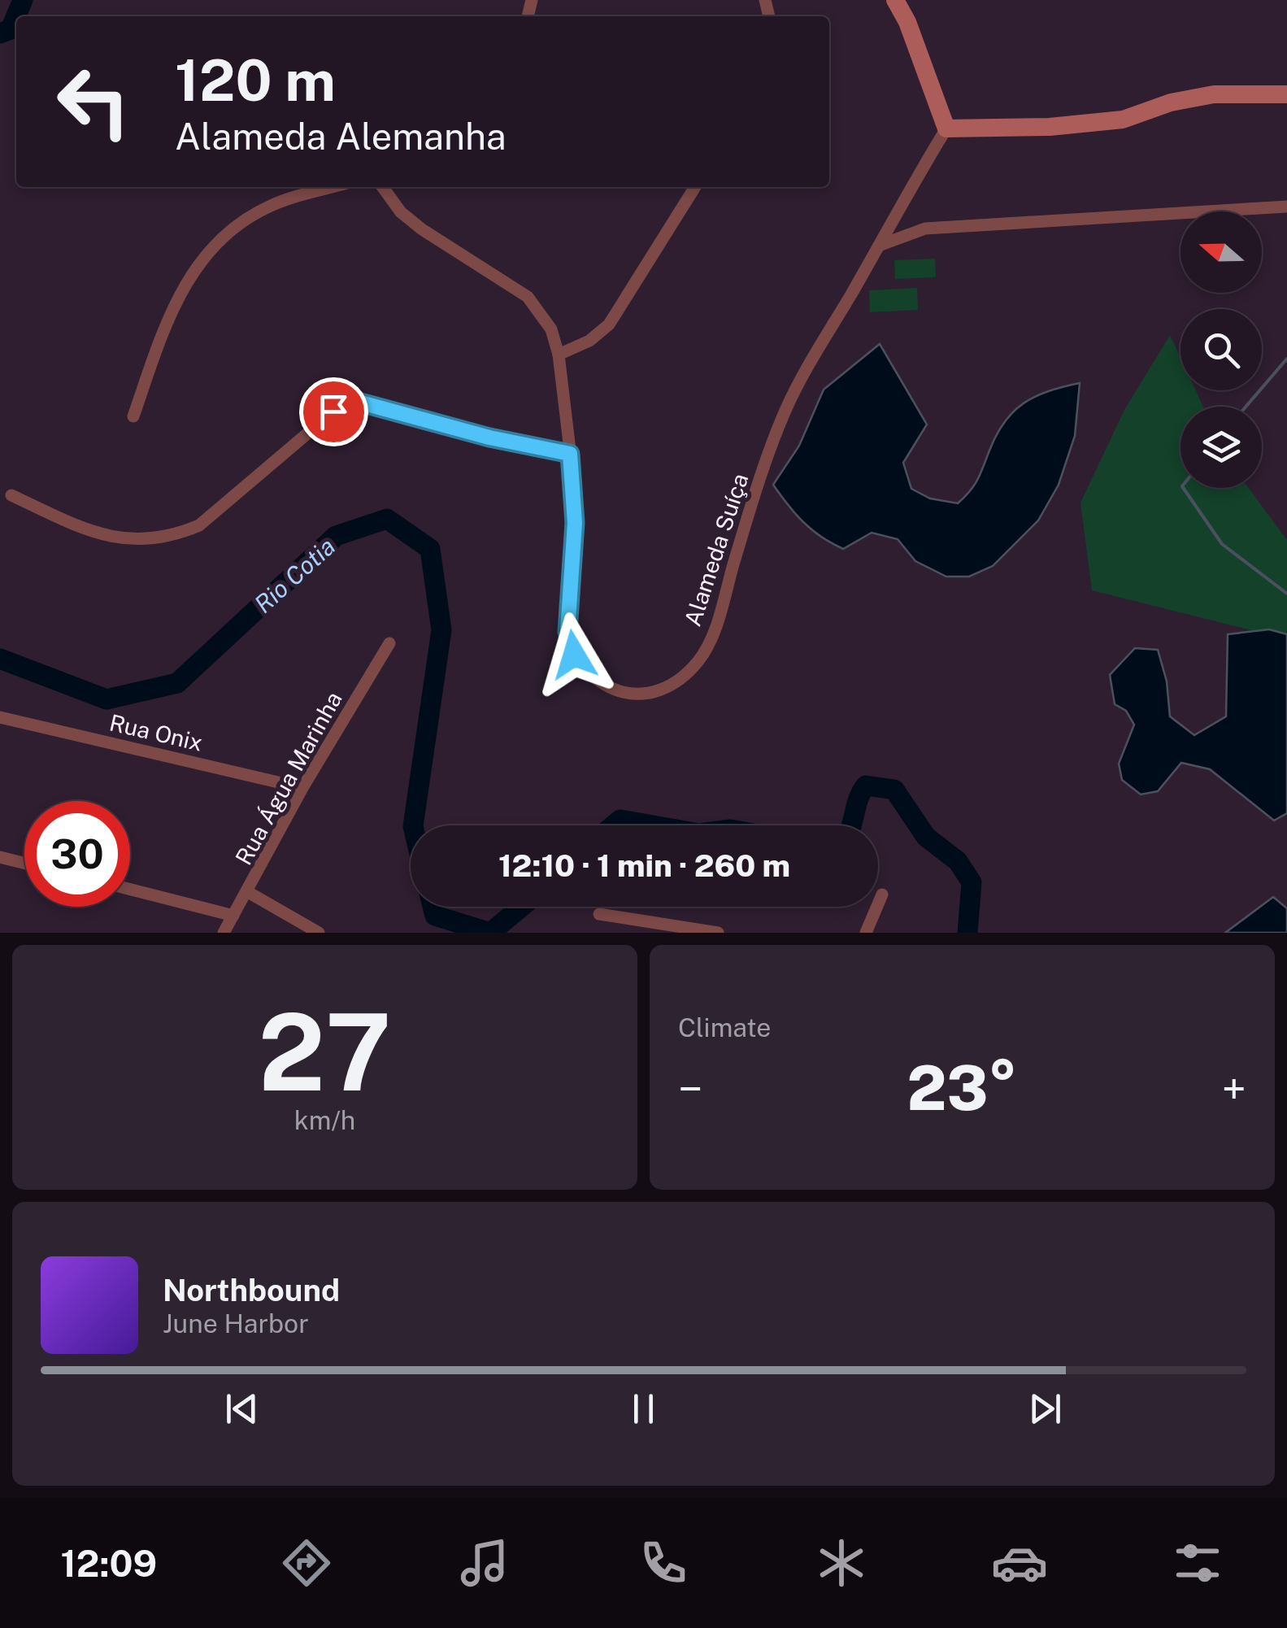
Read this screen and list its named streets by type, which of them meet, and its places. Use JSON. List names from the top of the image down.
{
  "streets": {
    "street": ["Alameda Suíça", "Rua Onix", "Rua Água Marinha"]
  },
  "crossings": [
    ["Rua Onix", "Rua Água Marinha"]
  ],
  "water": ["Rio Cotia"],
  "north": "left",
  "page": {
    "turn": ["120 m", "Alameda Alemanha"],
    "limit": "30",
    "trip": "12:10 · 1 min · 260 m",
    "tile": [
      ["27", "km/h"],
      "Climate"
    ],
    "heat": ["−", "23°", "+"],
    "song": ["Northbound", "June Harbor"],
    "tabs": "12:09"
  }
}
